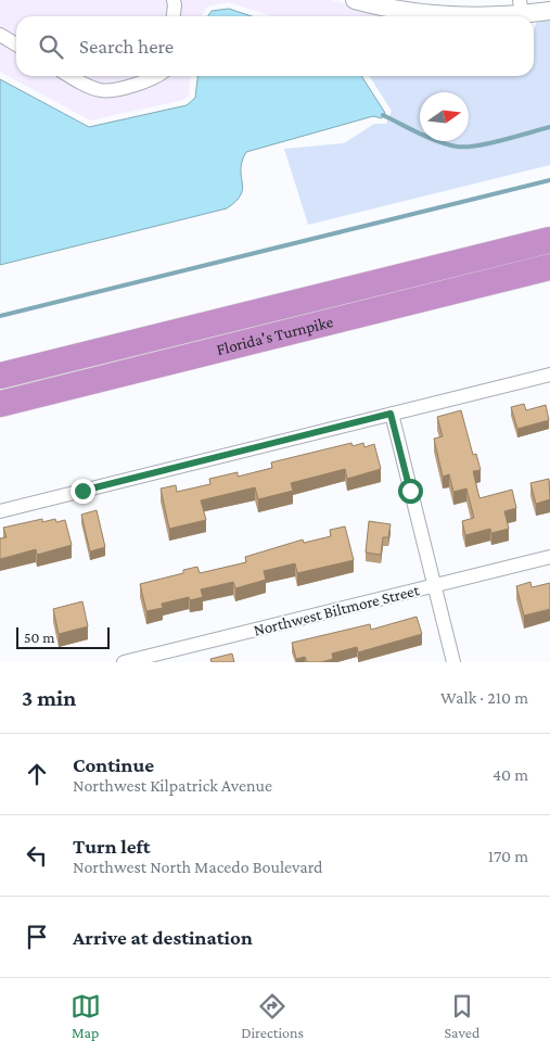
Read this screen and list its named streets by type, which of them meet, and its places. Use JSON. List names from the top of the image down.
{
  "streets": {
    "highway": ["Florida's Turnpike"],
    "street": ["Northwest Biltmore Street"]
  },
  "scale_bar": "50 m",
  "north": "right",
  "page": {
    "search": "Search here",
    "scale": "50 m",
    "heading": ["3 min", "Walk · 210 m"],
    "list": [
      ["Continue", "Northwest Kilpatrick Avenue", "40 m"],
      ["Turn left", "Northwest North Macedo Boulevard", "170 m"],
      "Arrive at destination"
    ],
    "nav": ["Map", "Directions", "Saved"]
  }
}
